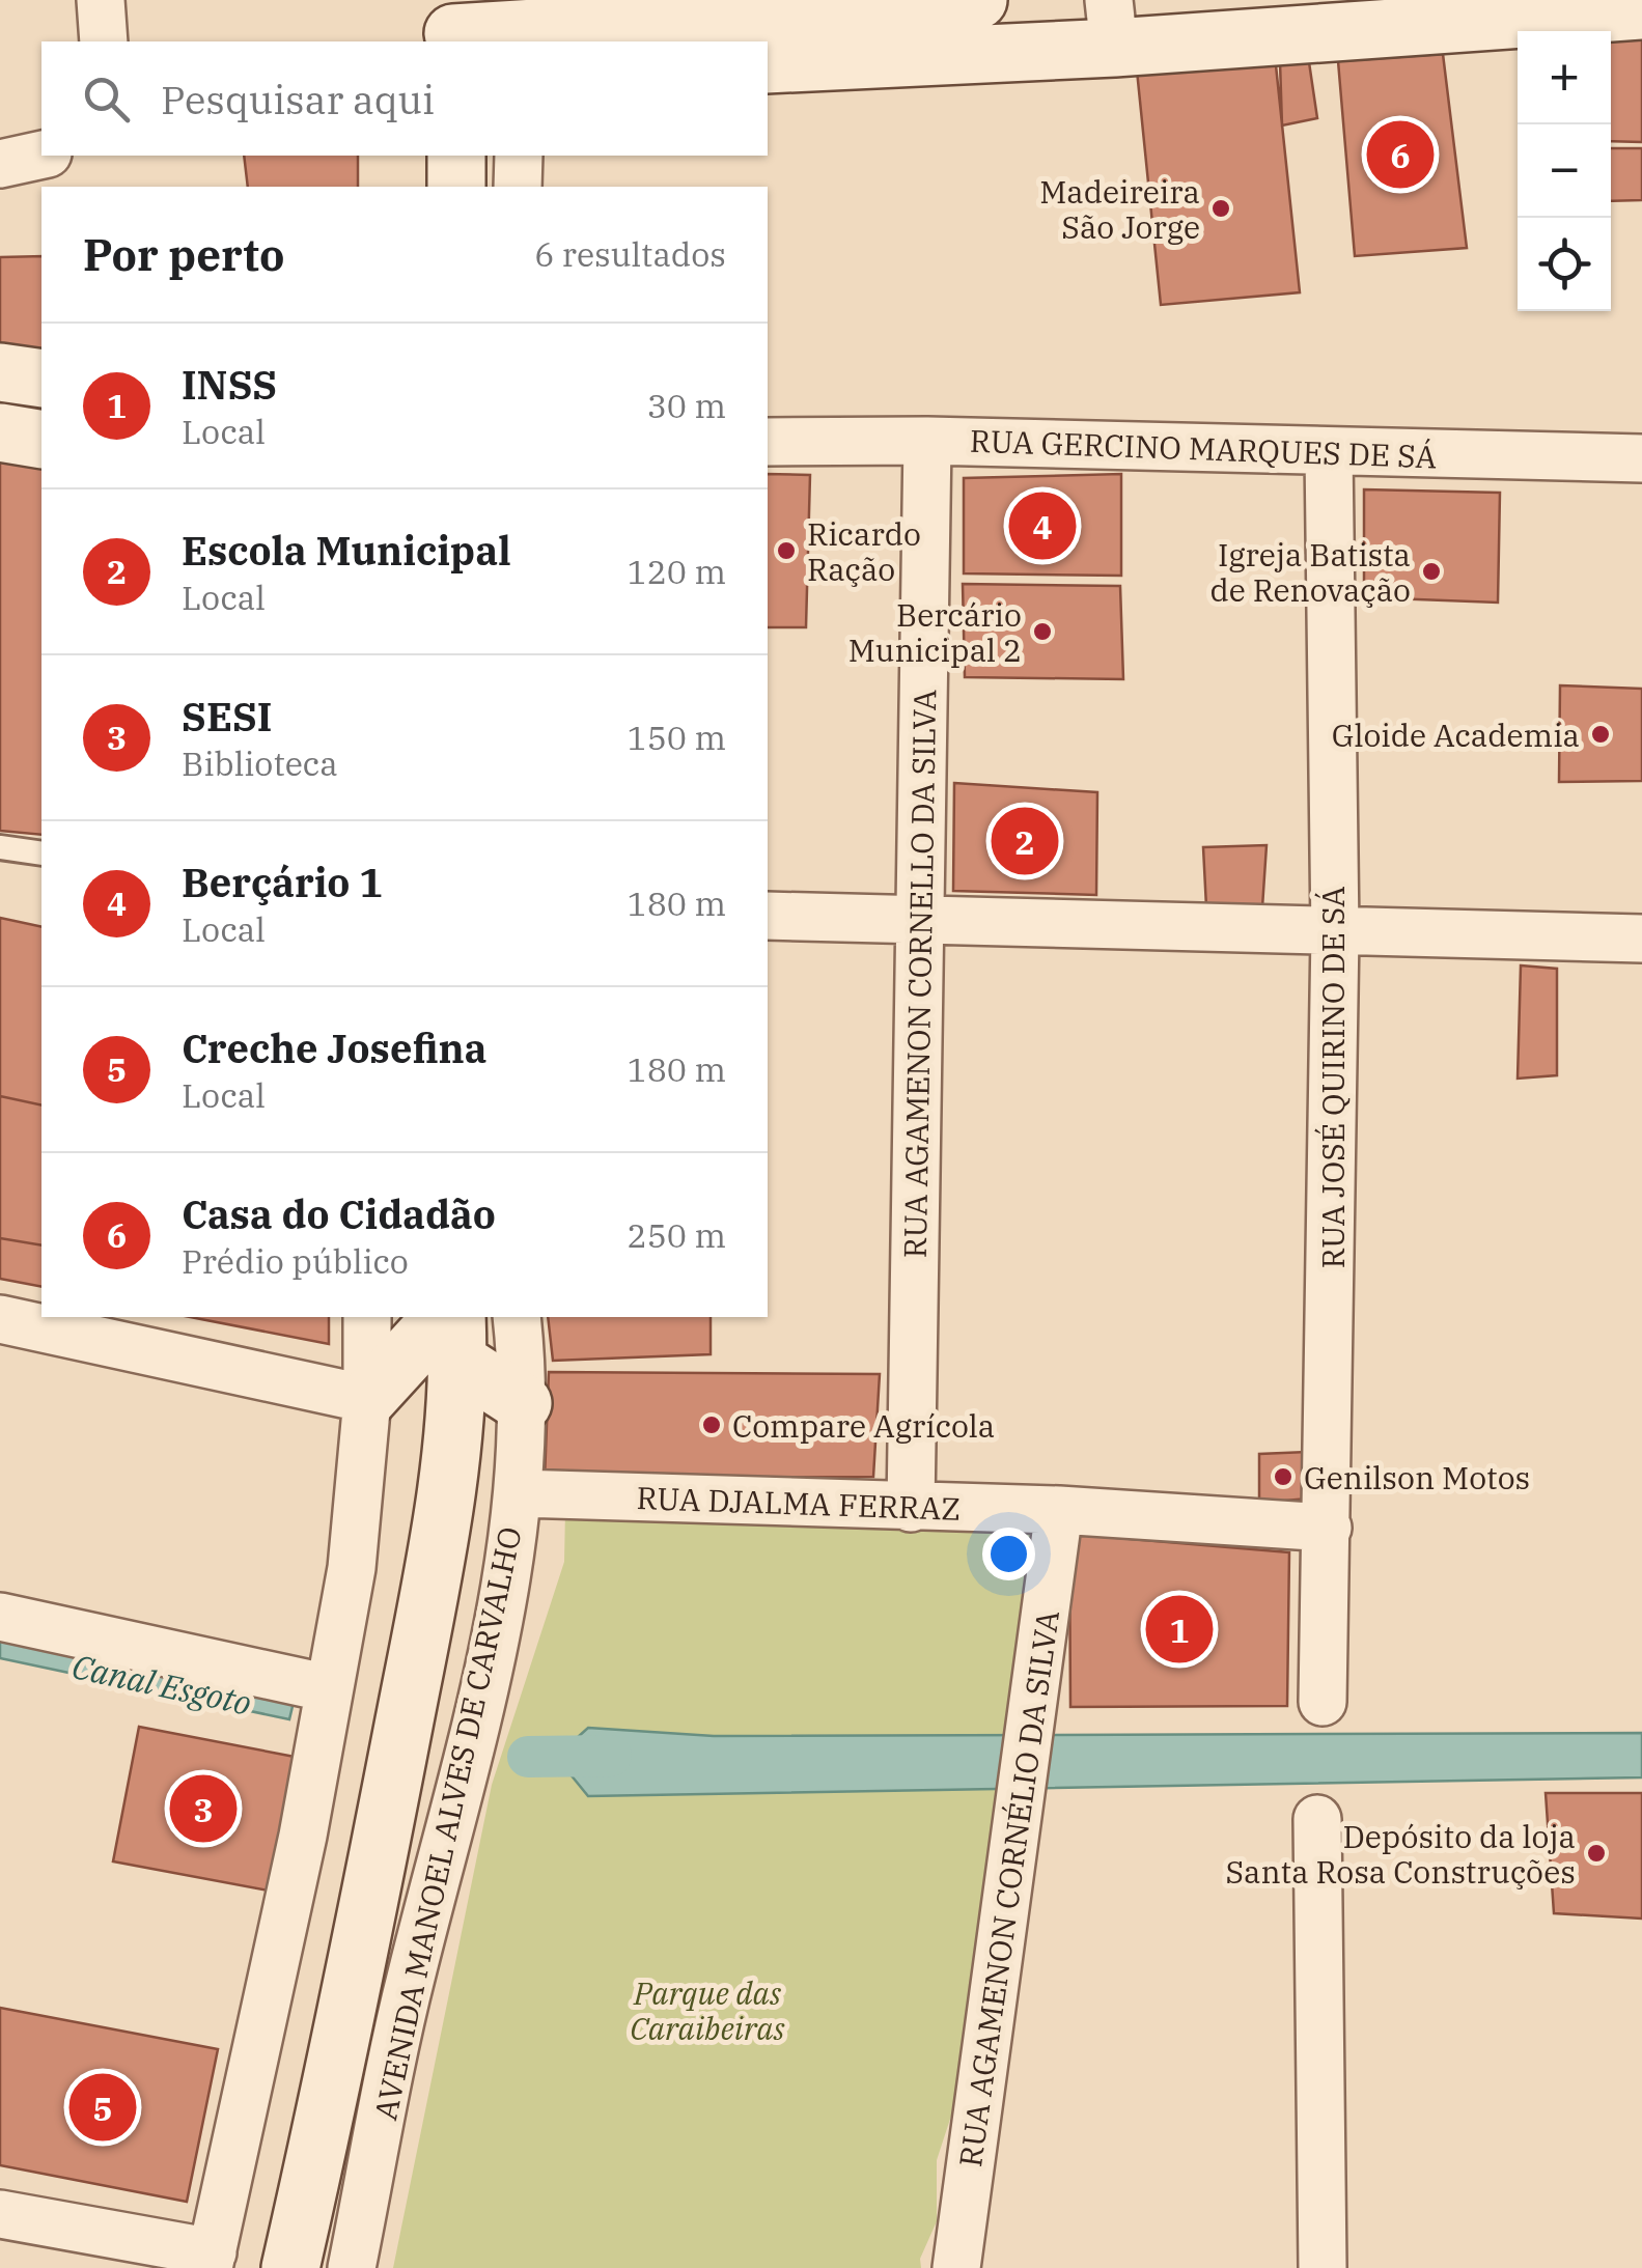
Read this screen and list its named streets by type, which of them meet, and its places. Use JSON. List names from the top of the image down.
{
  "streets": {
    "street": [
      "RUA GERCINO MARQUES DE SÁ",
      "RUA AGAMENON CORNELLO DA SILVA",
      "RUA JOSÉ QUIRINO DE SÁ",
      "RUA DJALMA FERRAZ",
      "AVENIDA MANOEL ALVES DE CARVALHO",
      "RUA AGAMENON CORNÉLIO DA SILVA"
    ]
  },
  "crossings": [
    ["RUA GERCINO MARQUES DE SÁ", "RUA AGAMENON CORNELLO DA SILVA"],
    ["RUA GERCINO MARQUES DE SÁ", "RUA JOSÉ QUIRINO DE SÁ"],
    ["RUA AGAMENON CORNELLO DA SILVA", "RUA DJALMA FERRAZ"],
    ["RUA JOSÉ QUIRINO DE SÁ", "RUA DJALMA FERRAZ"],
    ["RUA DJALMA FERRAZ", "AVENIDA MANOEL ALVES DE CARVALHO"],
    ["RUA DJALMA FERRAZ", "RUA AGAMENON CORNÉLIO DA SILVA"]
  ],
  "water": ["Canal Esgoto"],
  "parks": ["Parque das Caraibeiras"],
  "places": [
    "Madeireira São Jorge",
    "Ricardo Ração",
    "Igreja Batista de Renovação",
    "Bercário Municipal 2",
    "Gloide Academia",
    "Compare Agrícola",
    "Genilson Motos",
    "Depósito da loja Santa Rosa Construções"
  ],
  "page": {
    "map_buttons": ["+", "−"],
    "search": "Pesquisar aqui",
    "pins": [
      "6",
      "4",
      "2",
      "1",
      "3",
      "5"
    ],
    "heading": ["Por perto", "6 resultados"],
    "list": [
      {
        "mark": "1",
        "name": "INSS",
        "note": "Local",
        "value": "30 m"
      },
      {
        "mark": "2",
        "name": "Escola Municipal",
        "note": "Local",
        "value": "120 m"
      },
      {
        "mark": "3",
        "name": "SESI",
        "note": "Biblioteca",
        "value": "150 m"
      },
      {
        "mark": "4",
        "name": "Berçário 1",
        "note": "Local",
        "value": "180 m"
      },
      {
        "mark": "5",
        "name": "Creche Josefina",
        "note": "Local",
        "value": "180 m"
      },
      {
        "mark": "6",
        "name": "Casa do Cidadão",
        "note": "Prédio público",
        "value": "250 m"
      }
    ]
  }
}
